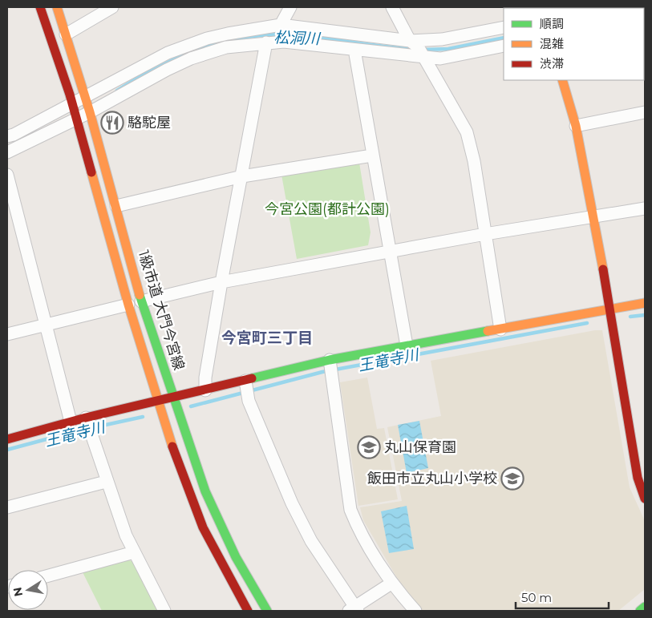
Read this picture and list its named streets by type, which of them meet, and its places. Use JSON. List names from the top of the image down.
{
  "streets": {
    "street": ["1級市道 大門今宮線"]
  },
  "districts": ["今宮町三丁目"],
  "water": ["松洞川", "王竜寺川"],
  "parks": ["今宮公園(都計公園)"],
  "places": {
    "restaurant": ["駱駝屋"],
    "school or university": ["丸山保育園", "飯田市立丸山小学校"]
  },
  "legend": ["順調", "混雑", "渋滞"],
  "scale_bar": "50 m",
  "north": "left"
}
